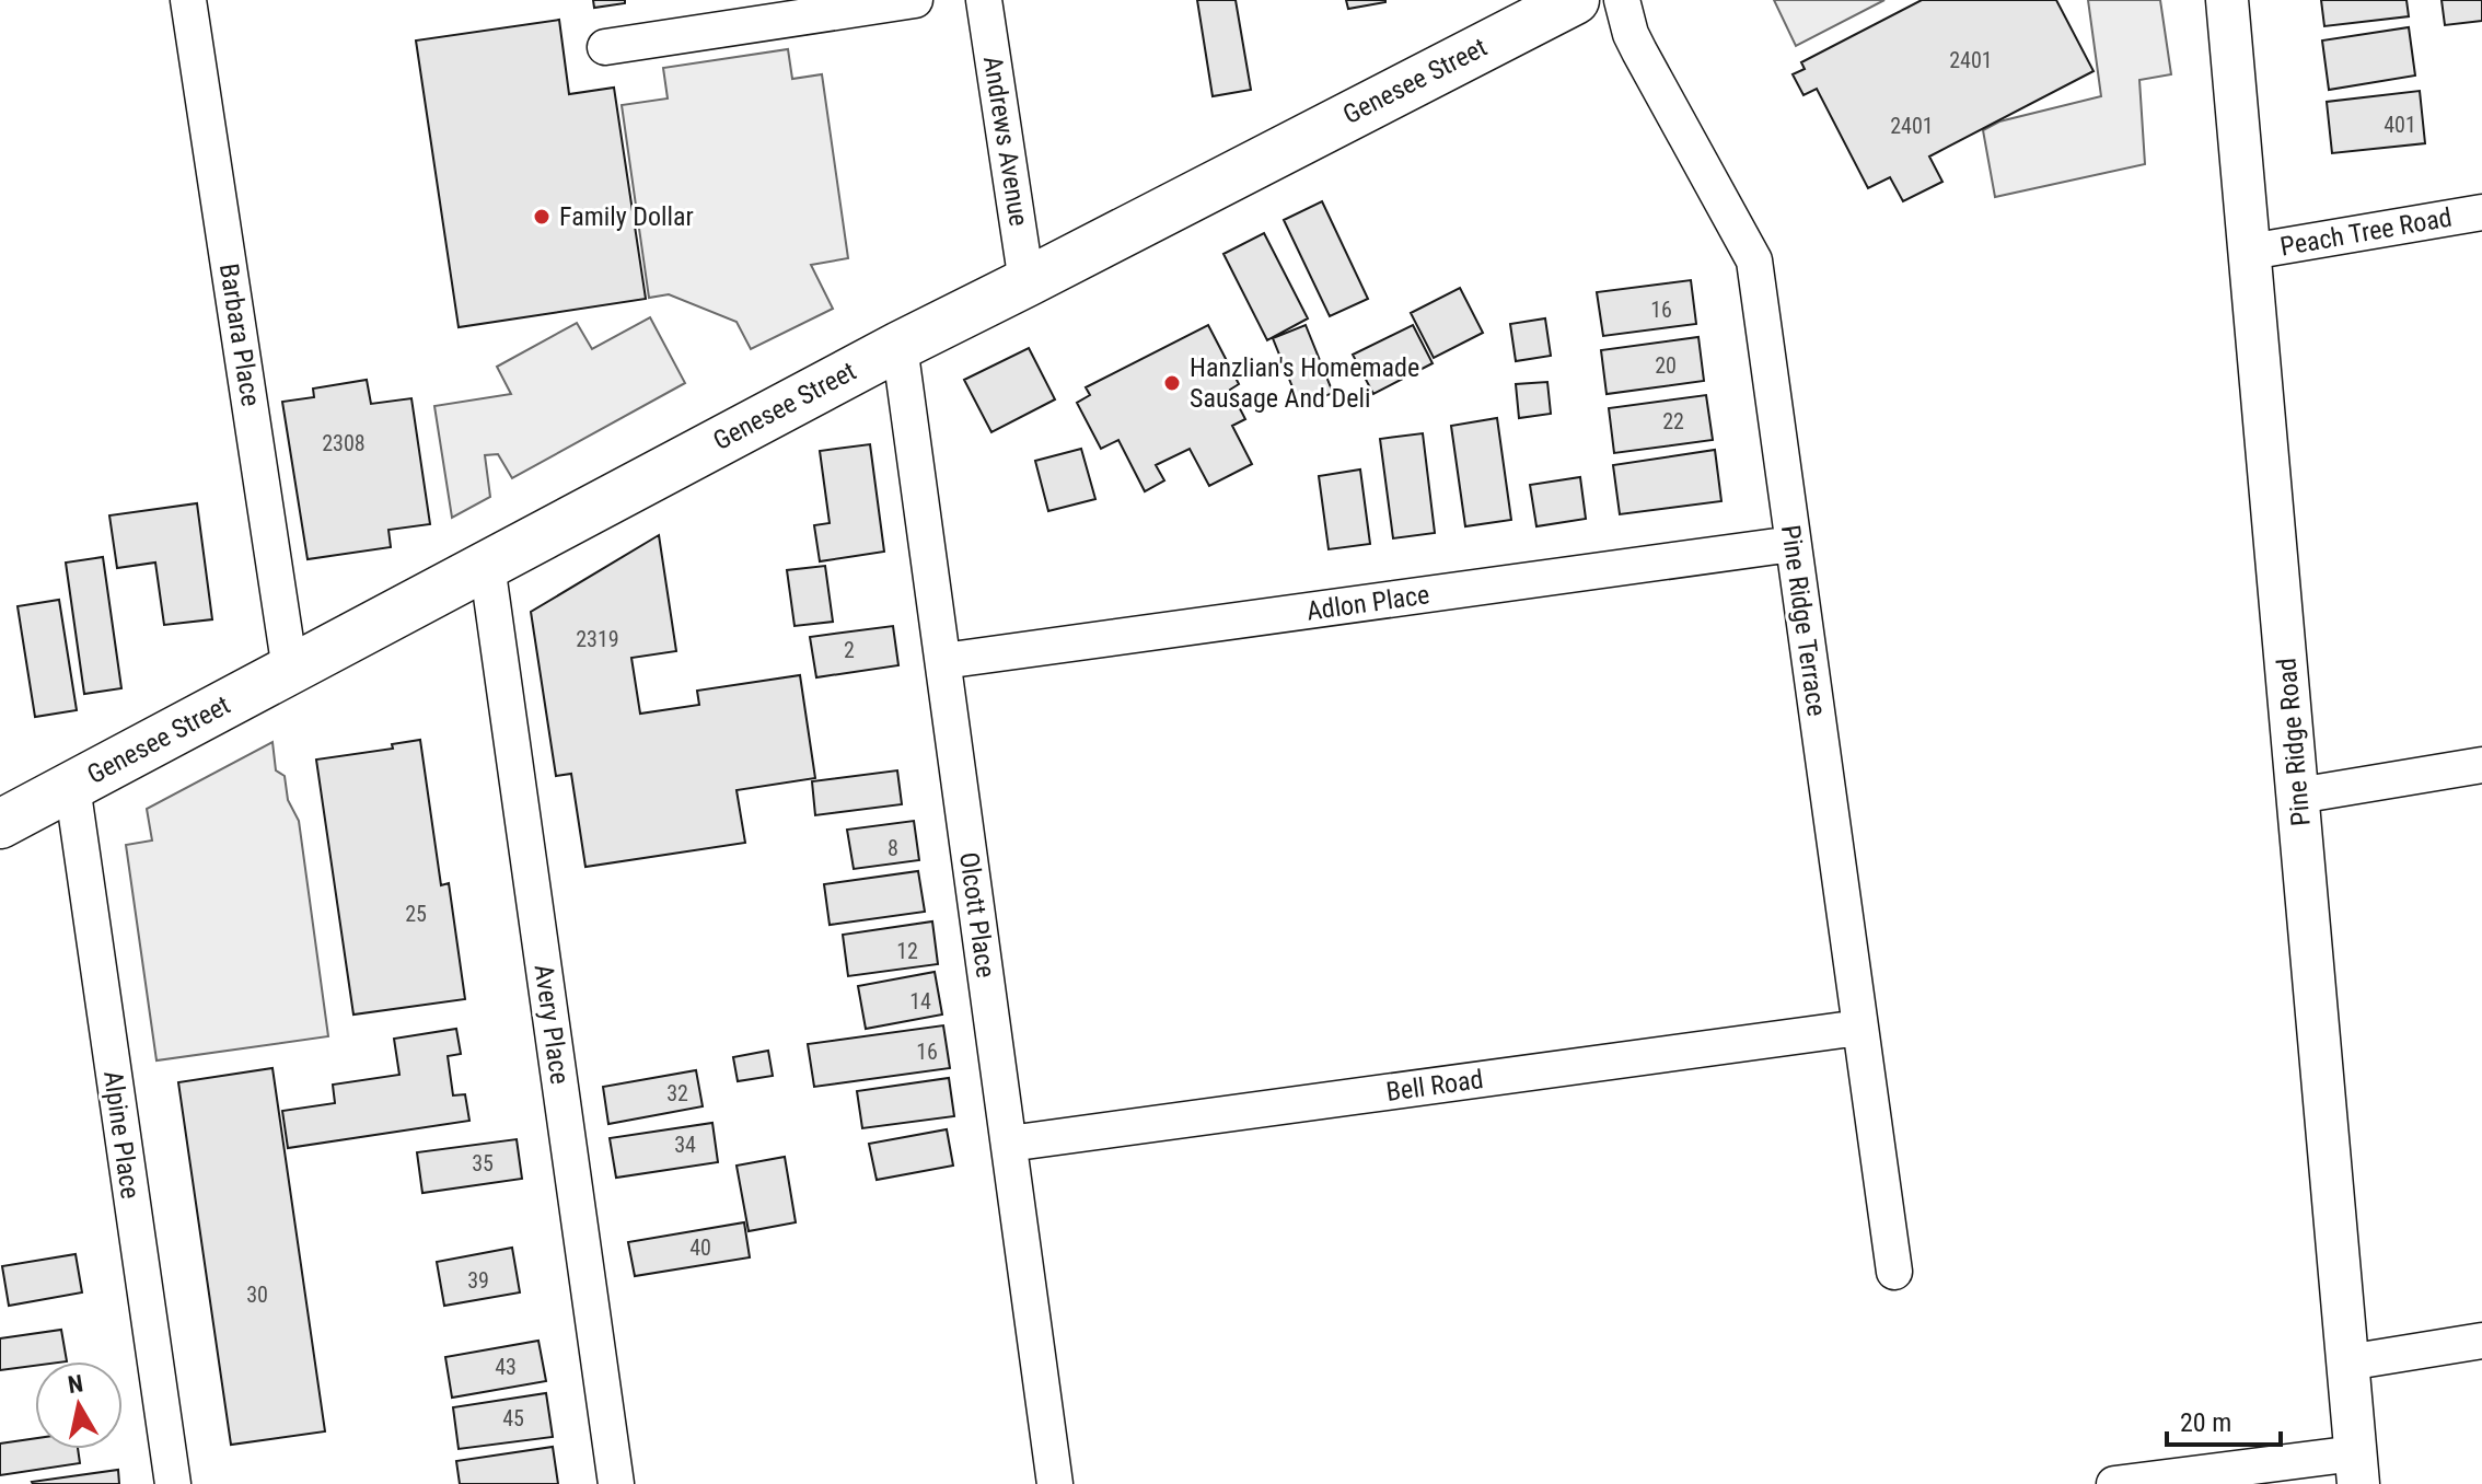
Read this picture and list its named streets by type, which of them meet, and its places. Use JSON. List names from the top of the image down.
{
  "streets": {
    "main road": ["Genesee Street"],
    "street": [
      "Andrews Avenue",
      "Peach Tree Road",
      "Barbara Place",
      "Adlon Place",
      "Pine Ridge Terrace",
      "Pine Ridge Road",
      "Olcott Place",
      "Avery Place",
      "Bell Road",
      "Alpine Place"
    ]
  },
  "crossings": [
    ["Genesee Street", "Andrews Avenue"],
    ["Genesee Street", "Barbara Place"],
    ["Genesee Street", "Olcott Place"],
    ["Genesee Street", "Avery Place"],
    ["Genesee Street", "Alpine Place"],
    ["Peach Tree Road", "Pine Ridge Road"],
    ["Adlon Place", "Pine Ridge Terrace"],
    ["Adlon Place", "Olcott Place"],
    ["Pine Ridge Terrace", "Bell Road"],
    ["Olcott Place", "Bell Road"]
  ],
  "places": ["Family Dollar", "Hanzlian's Homemade Sausage And Deli"],
  "house_numbers": [
    "2401",
    "401",
    "2401",
    "16",
    "20",
    "22",
    "2308",
    "2319",
    "2",
    "8",
    "25",
    "12",
    "14",
    "16",
    "32",
    "34",
    "35",
    "40",
    "39",
    "30",
    "43",
    "45"
  ],
  "scale_bar": "20 m",
  "north": "top"
}
